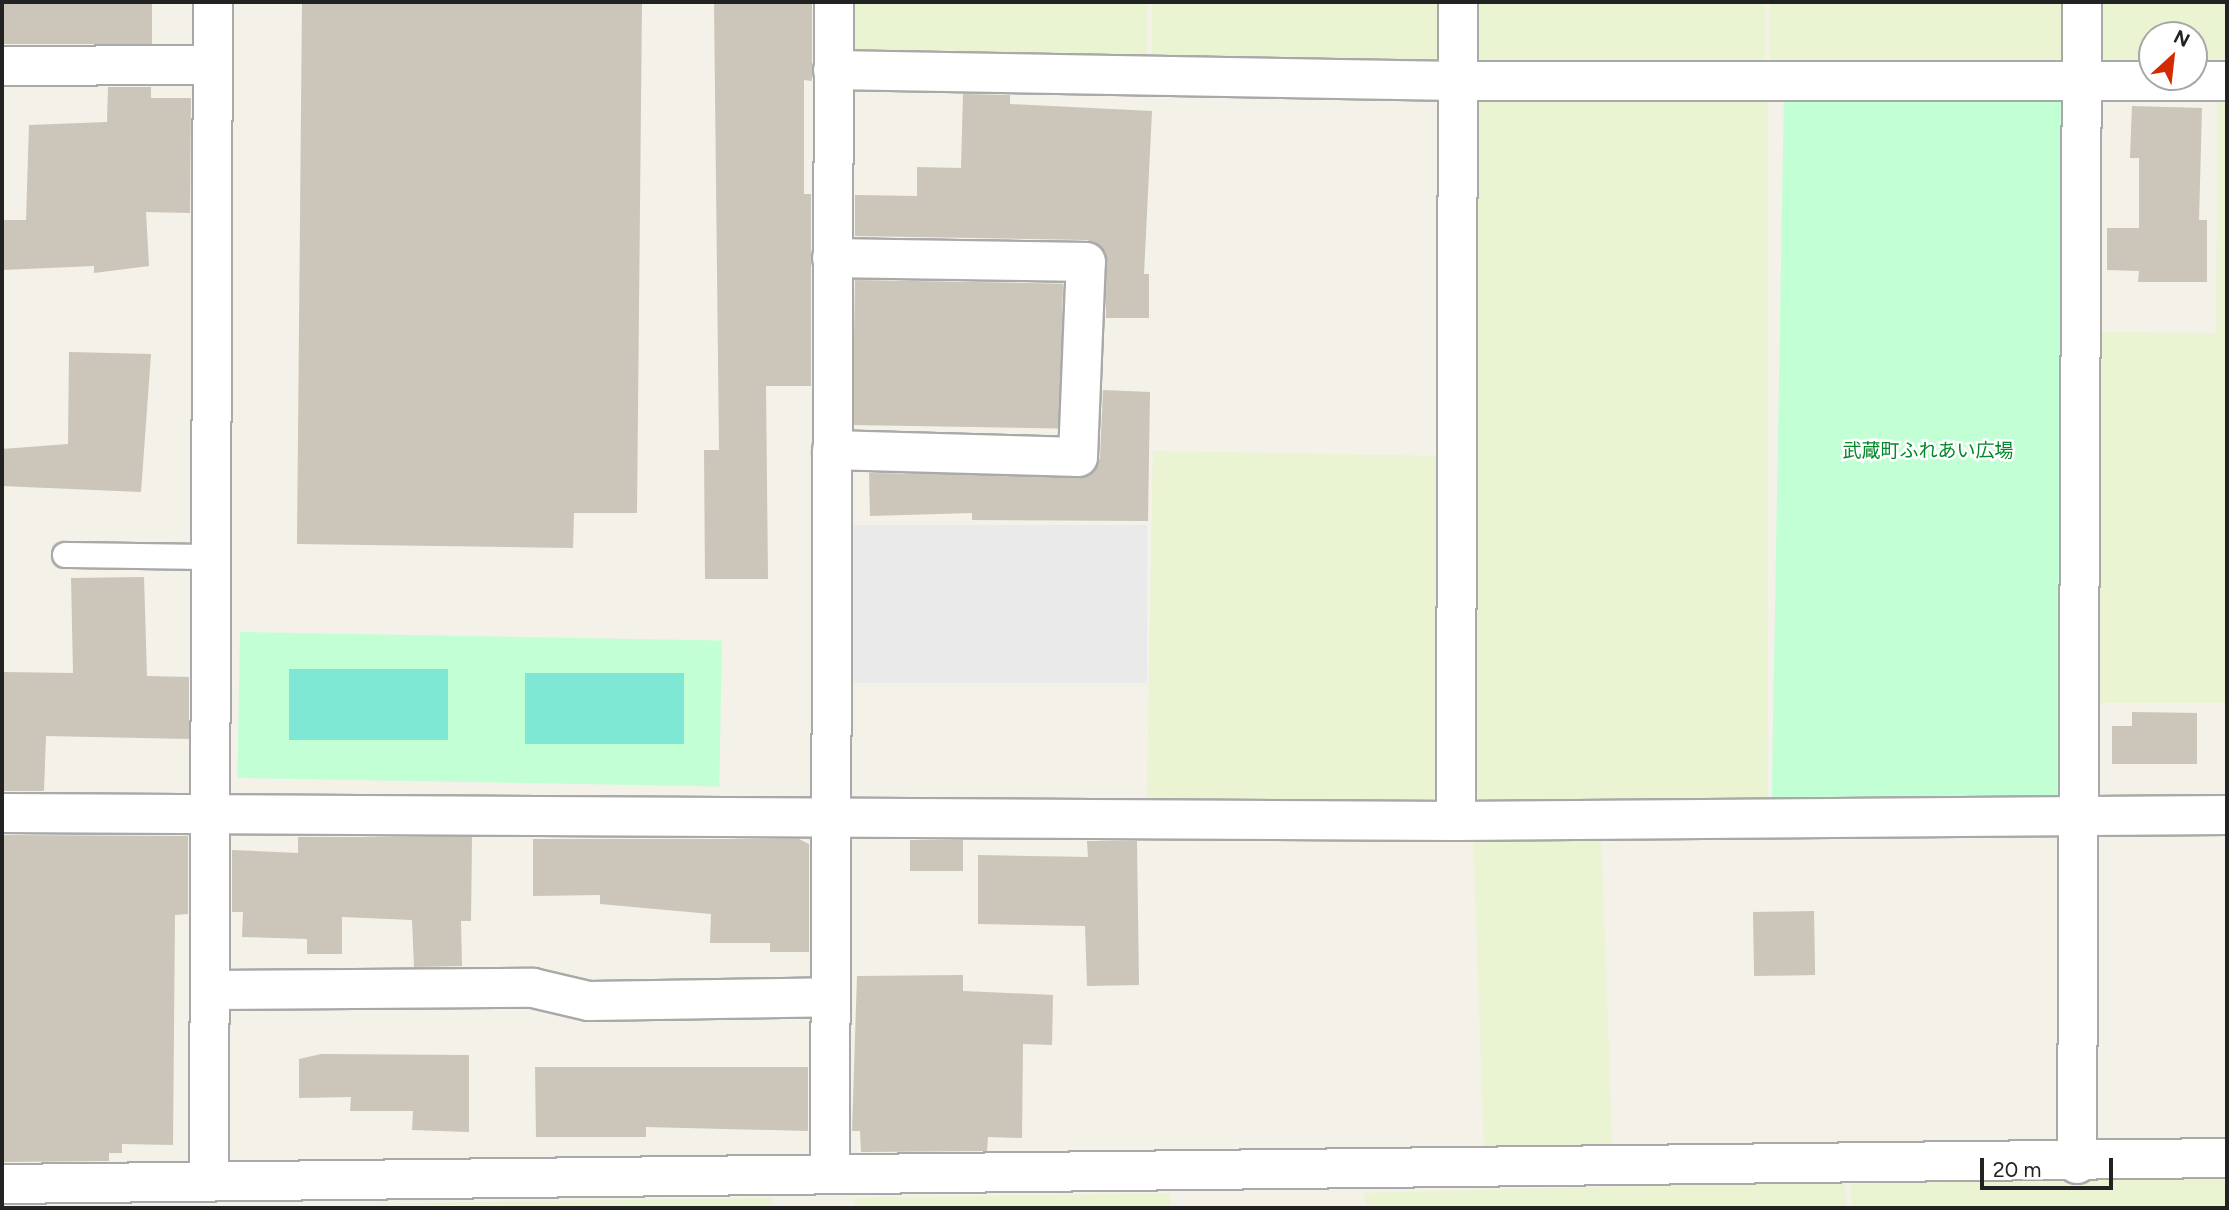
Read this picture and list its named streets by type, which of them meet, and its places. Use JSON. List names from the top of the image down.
{
  "parks": ["武蔵町ふれあい広場"],
  "scale_bar": "20 m",
  "north": "top right"
}
